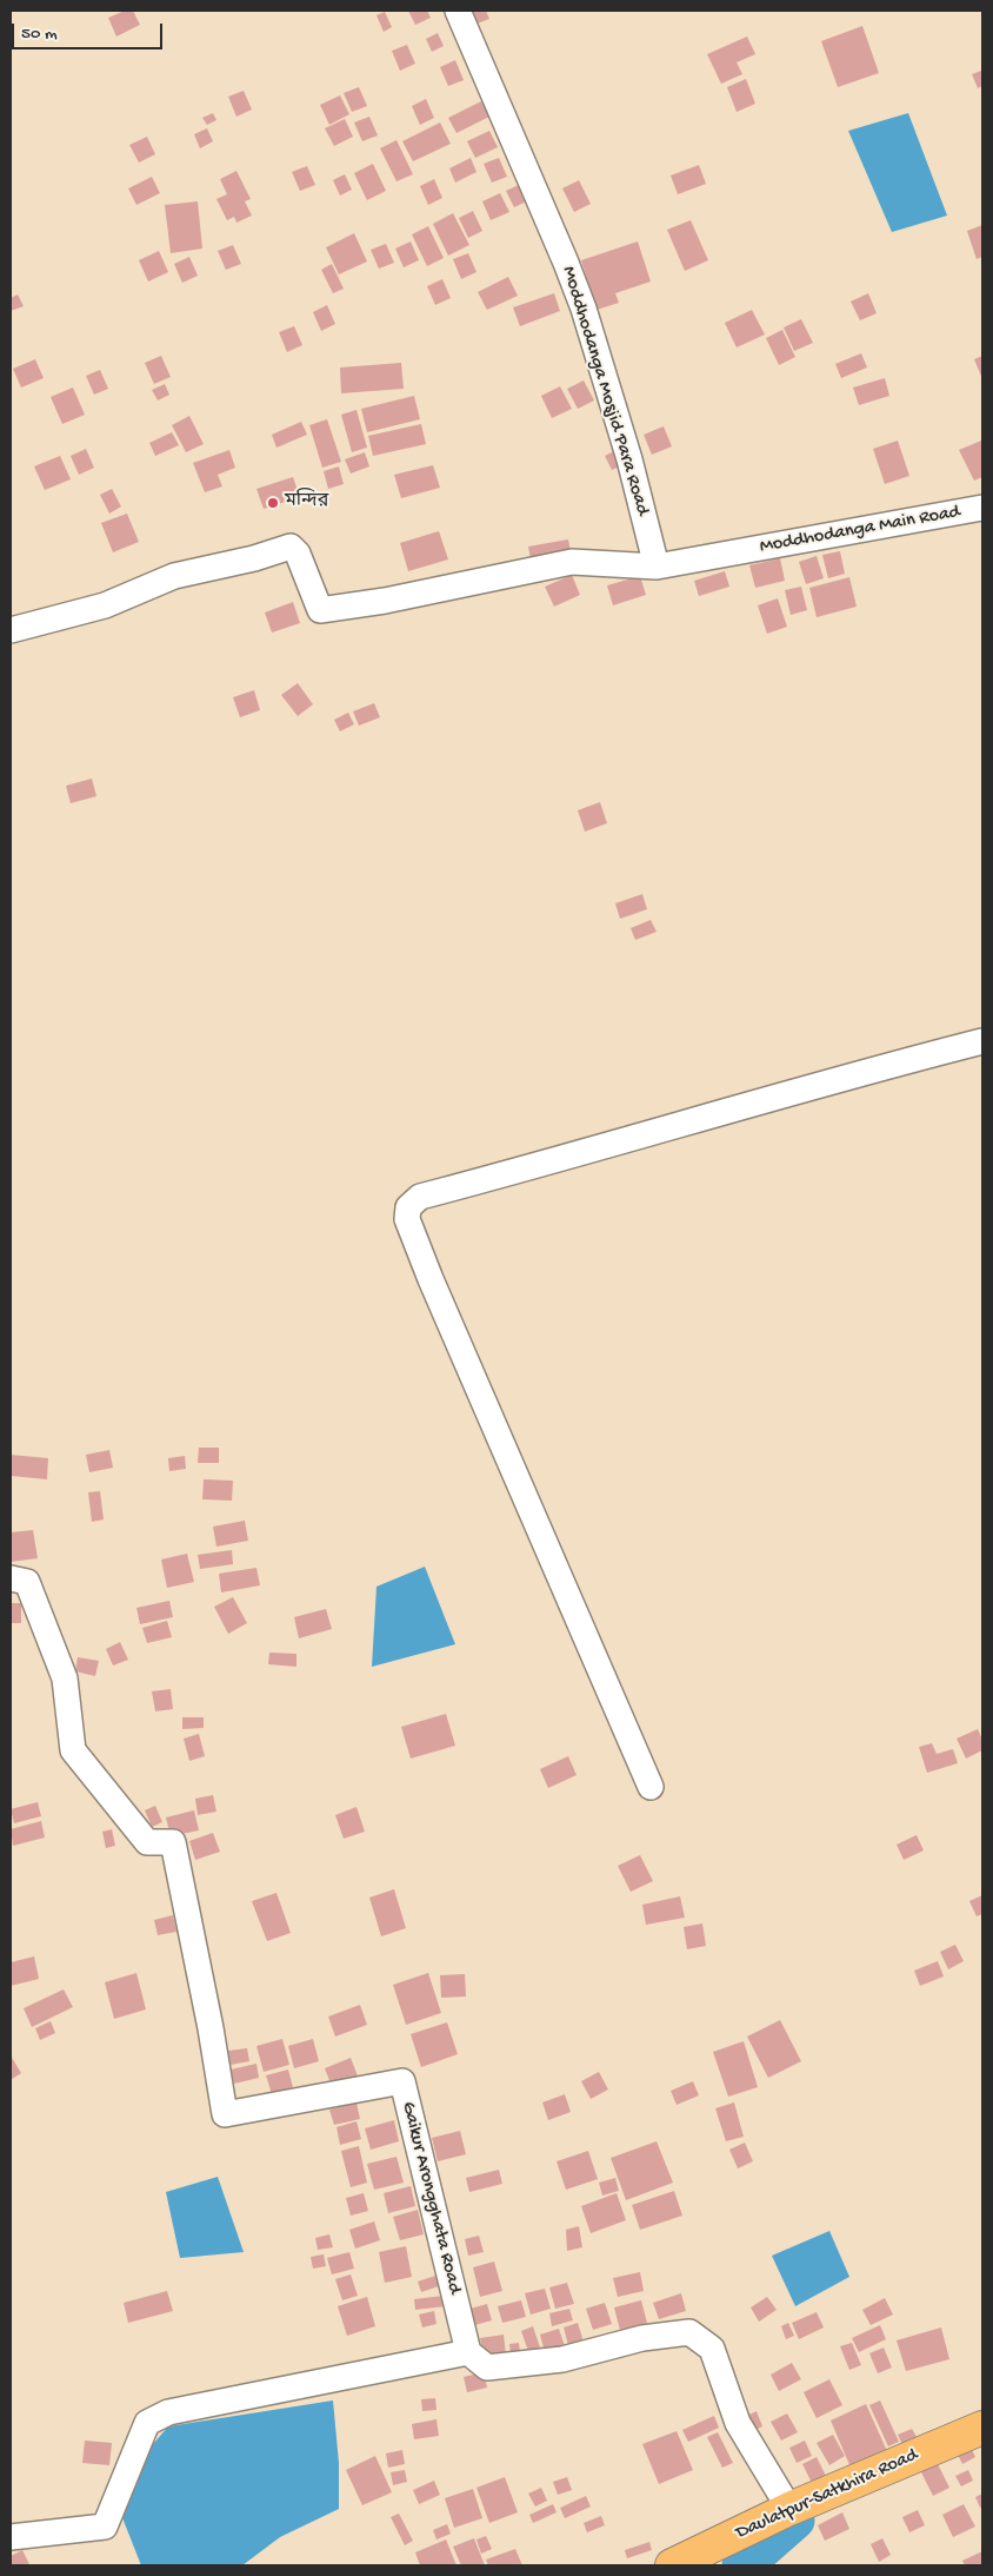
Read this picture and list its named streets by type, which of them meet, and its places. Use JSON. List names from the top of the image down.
{
  "streets": {
    "main road": ["Daulatpur-Satkhira Road"],
    "street": ["Moddhodanga Mosjid Para Road", "Moddhodanga Main Road", "Gaikur Arongghata Road"]
  },
  "crossings": [
    ["Moddhodanga Mosjid Para Road", "Moddhodanga Main Road"]
  ],
  "places": ["মন্দির"],
  "scale_bar": "50 m"
}
